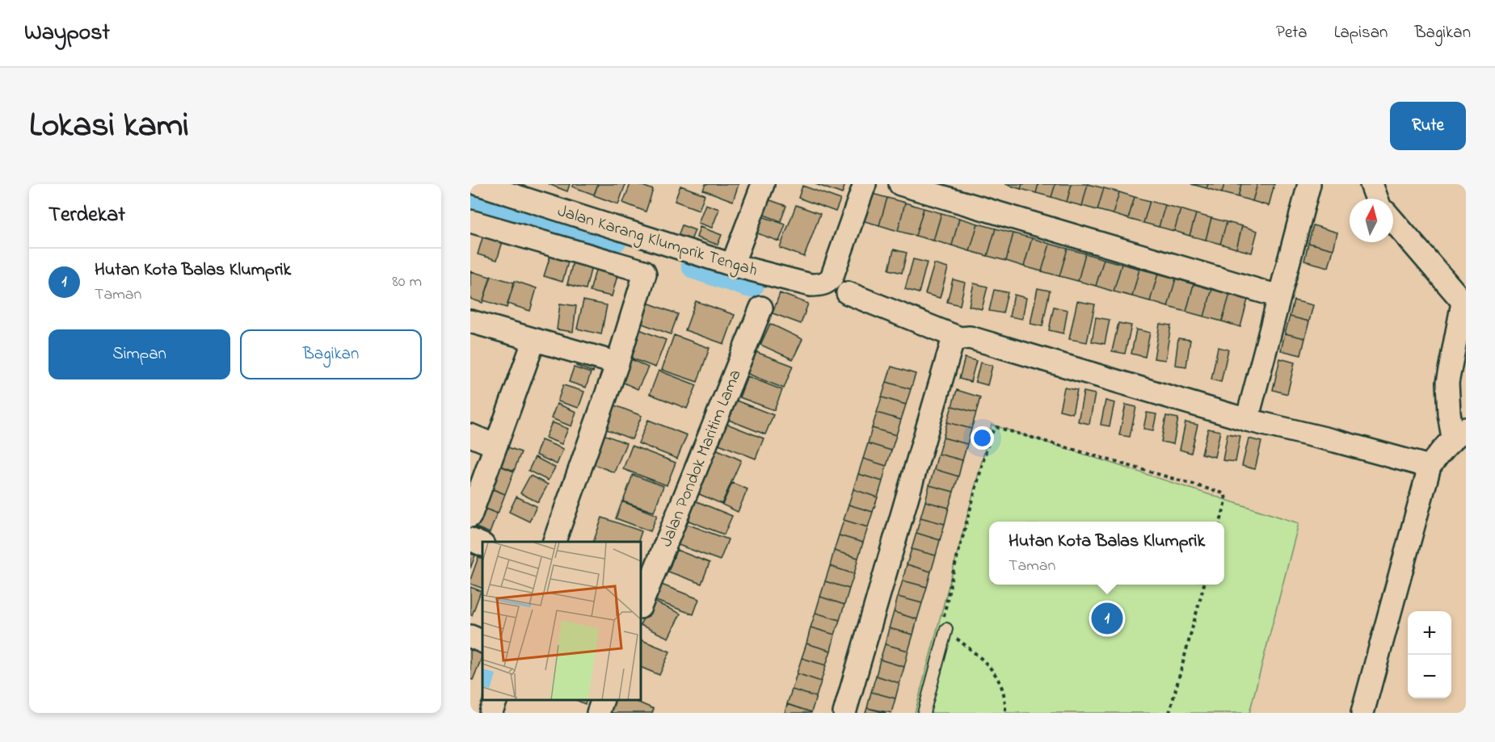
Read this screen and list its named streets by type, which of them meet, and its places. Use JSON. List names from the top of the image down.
{
  "streets": {
    "street": ["Jalan Karang Klumprik Tengah", "Jalan Pondok Maritim Lama"]
  },
  "north": "top",
  "page": {
    "header": "Waypost",
    "nav": ["Peta", "Lapisan", "Bagikan"],
    "title": "Lokasi kami",
    "buttons": [
      "Rute",
      ["Simpan", "Bagikan"]
    ],
    "heading": "Terdekat",
    "list": [
      {
        "mark": "1",
        "name": "Hutan Kota Balas Klumprik",
        "note": "Taman",
        "value": "80 m"
      }
    ],
    "popup": ["Hutan Kota Balas Klumprik", "Taman"],
    "pins": "1",
    "map_buttons": ["+", "−"]
  }
}
